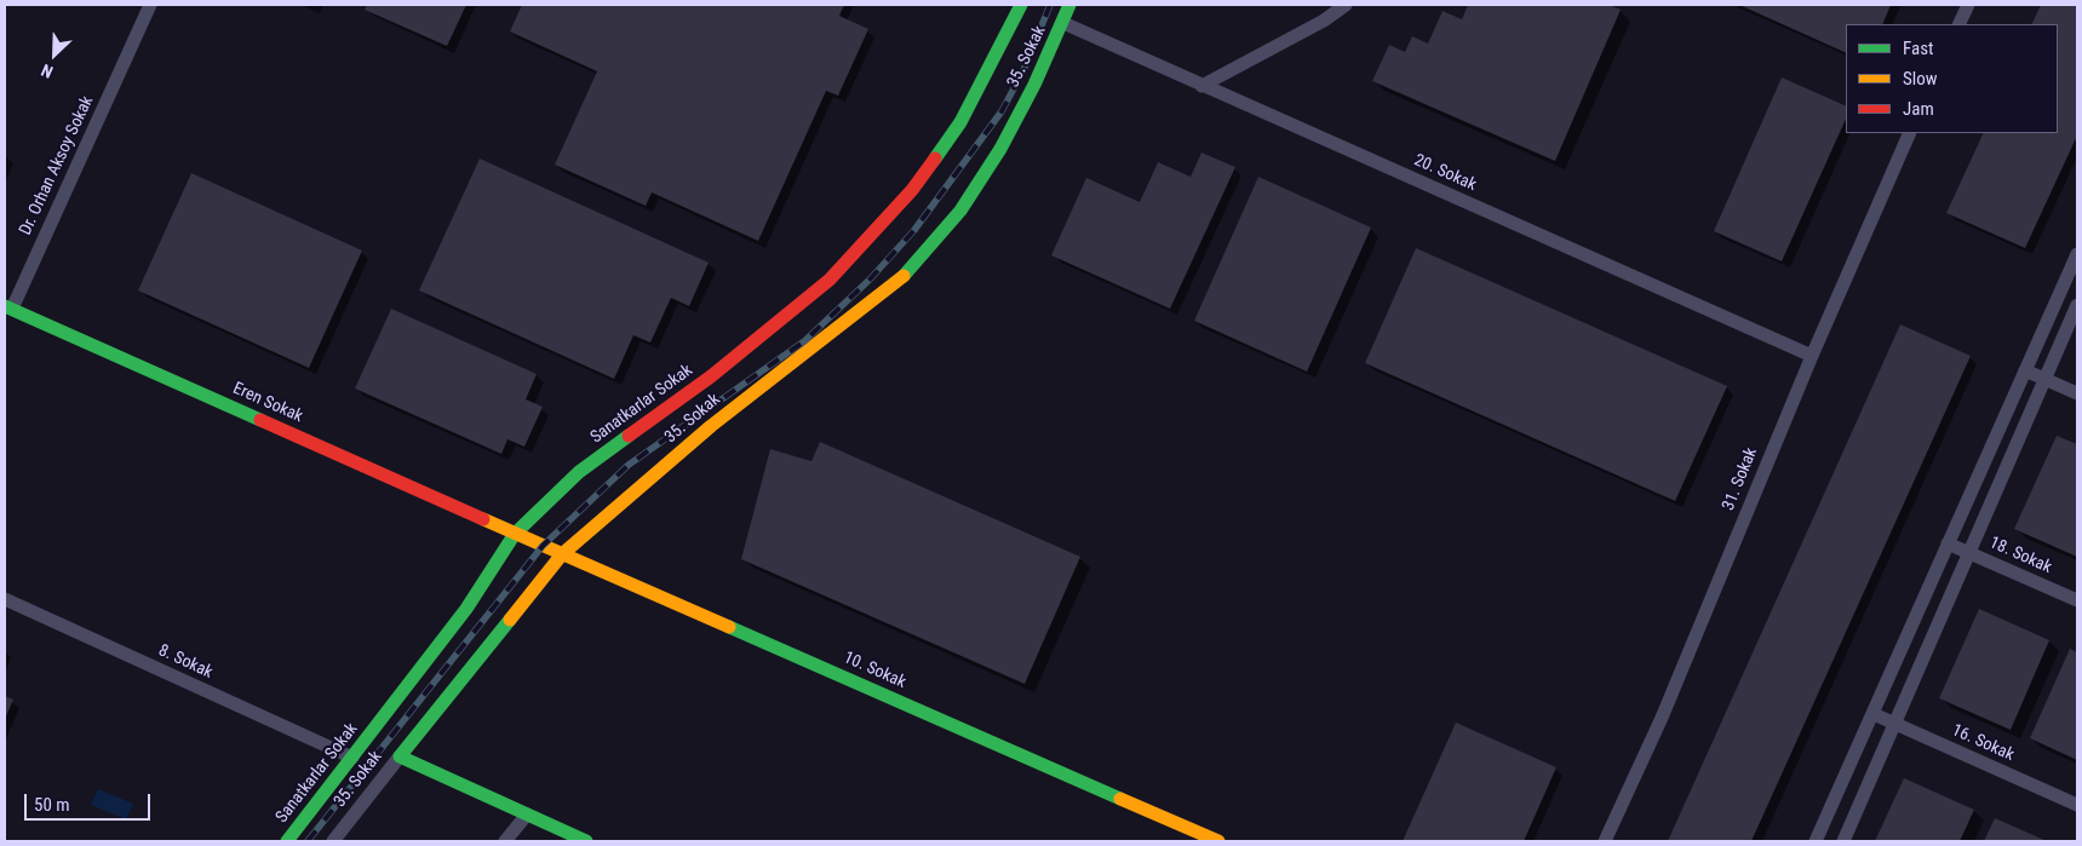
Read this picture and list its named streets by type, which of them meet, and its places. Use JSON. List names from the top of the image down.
{
  "streets": {
    "street": [
      "35. Sokak",
      "Dr. Orhan Aksoy Sokak",
      "20. Sokak",
      "Eren Sokak",
      "Sanatkarlar Sokak",
      "31. Sokak",
      "18. Sokak",
      "8. Sokak",
      "10. Sokak",
      "16. Sokak"
    ]
  },
  "crossings": [
    ["35. Sokak", "20. Sokak"],
    ["35. Sokak", "10. Sokak"],
    ["Dr. Orhan Aksoy Sokak", "Eren Sokak"],
    ["20. Sokak", "31. Sokak"],
    ["Eren Sokak", "Sanatkarlar Sokak"],
    ["Eren Sokak", "10. Sokak"],
    ["Sanatkarlar Sokak", "8. Sokak"],
    ["Sanatkarlar Sokak", "10. Sokak"]
  ],
  "legend": ["Fast", "Slow", "Jam"],
  "scale_bar": "50 m",
  "north": "bottom left"
}
